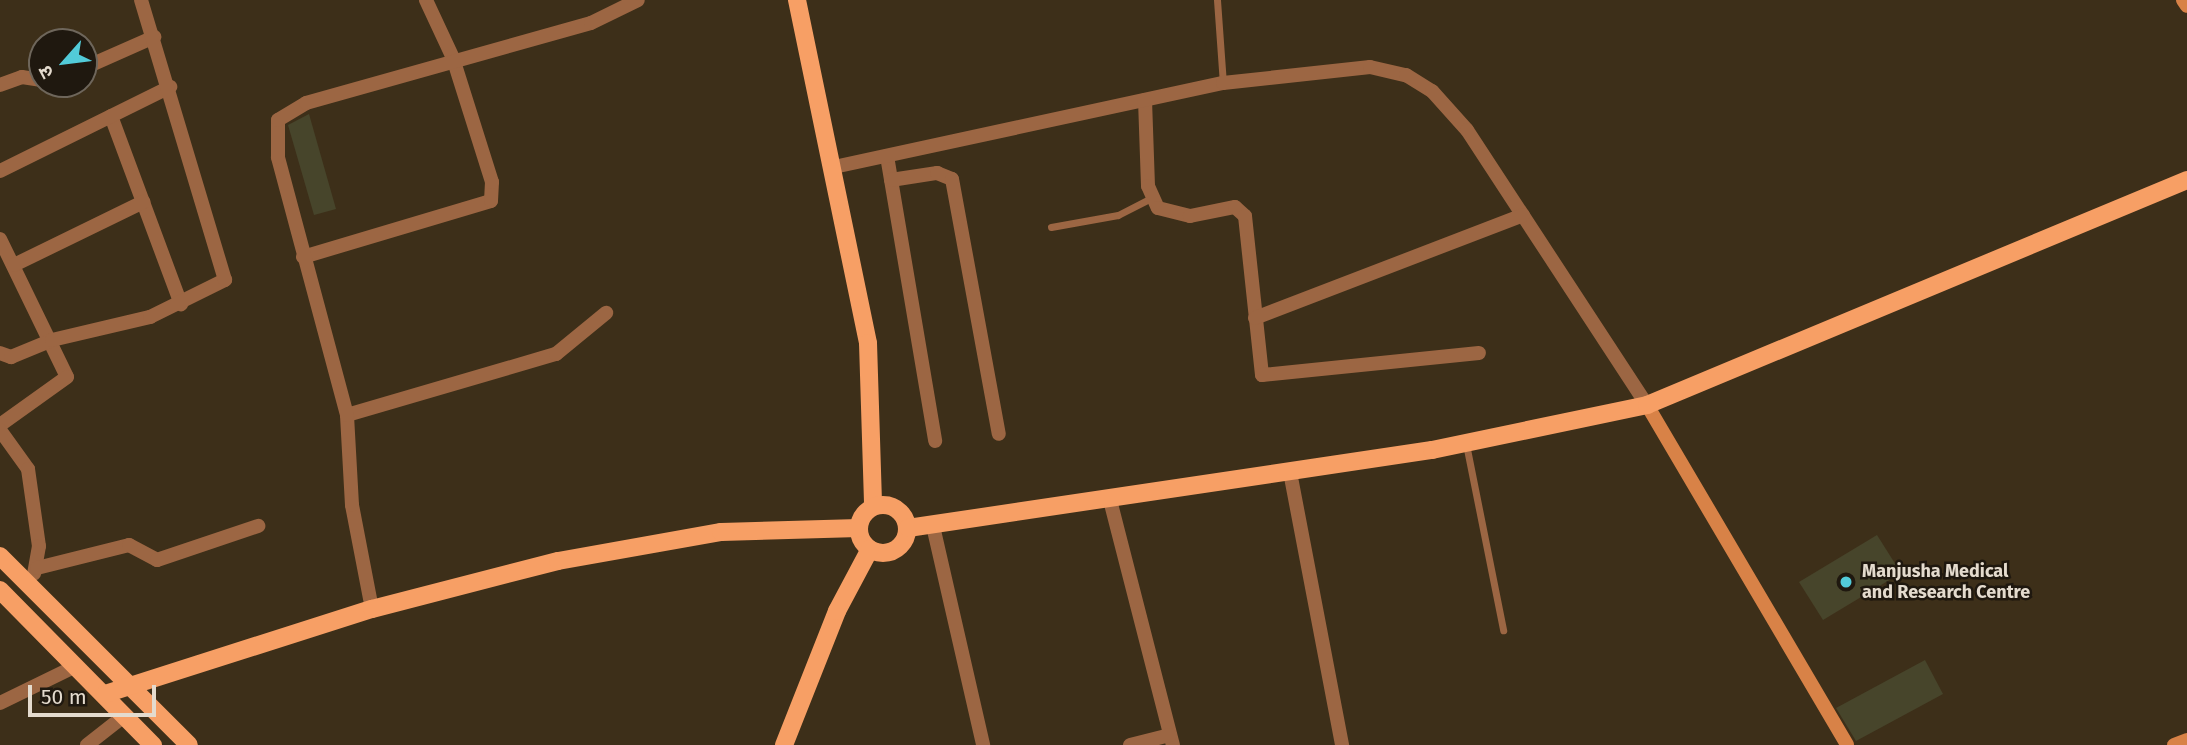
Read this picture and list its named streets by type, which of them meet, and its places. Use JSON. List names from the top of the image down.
{
  "places": ["Manjusha Medical and Research Centre"],
  "scale_bar": "50 m",
  "north": "bottom left"
}
